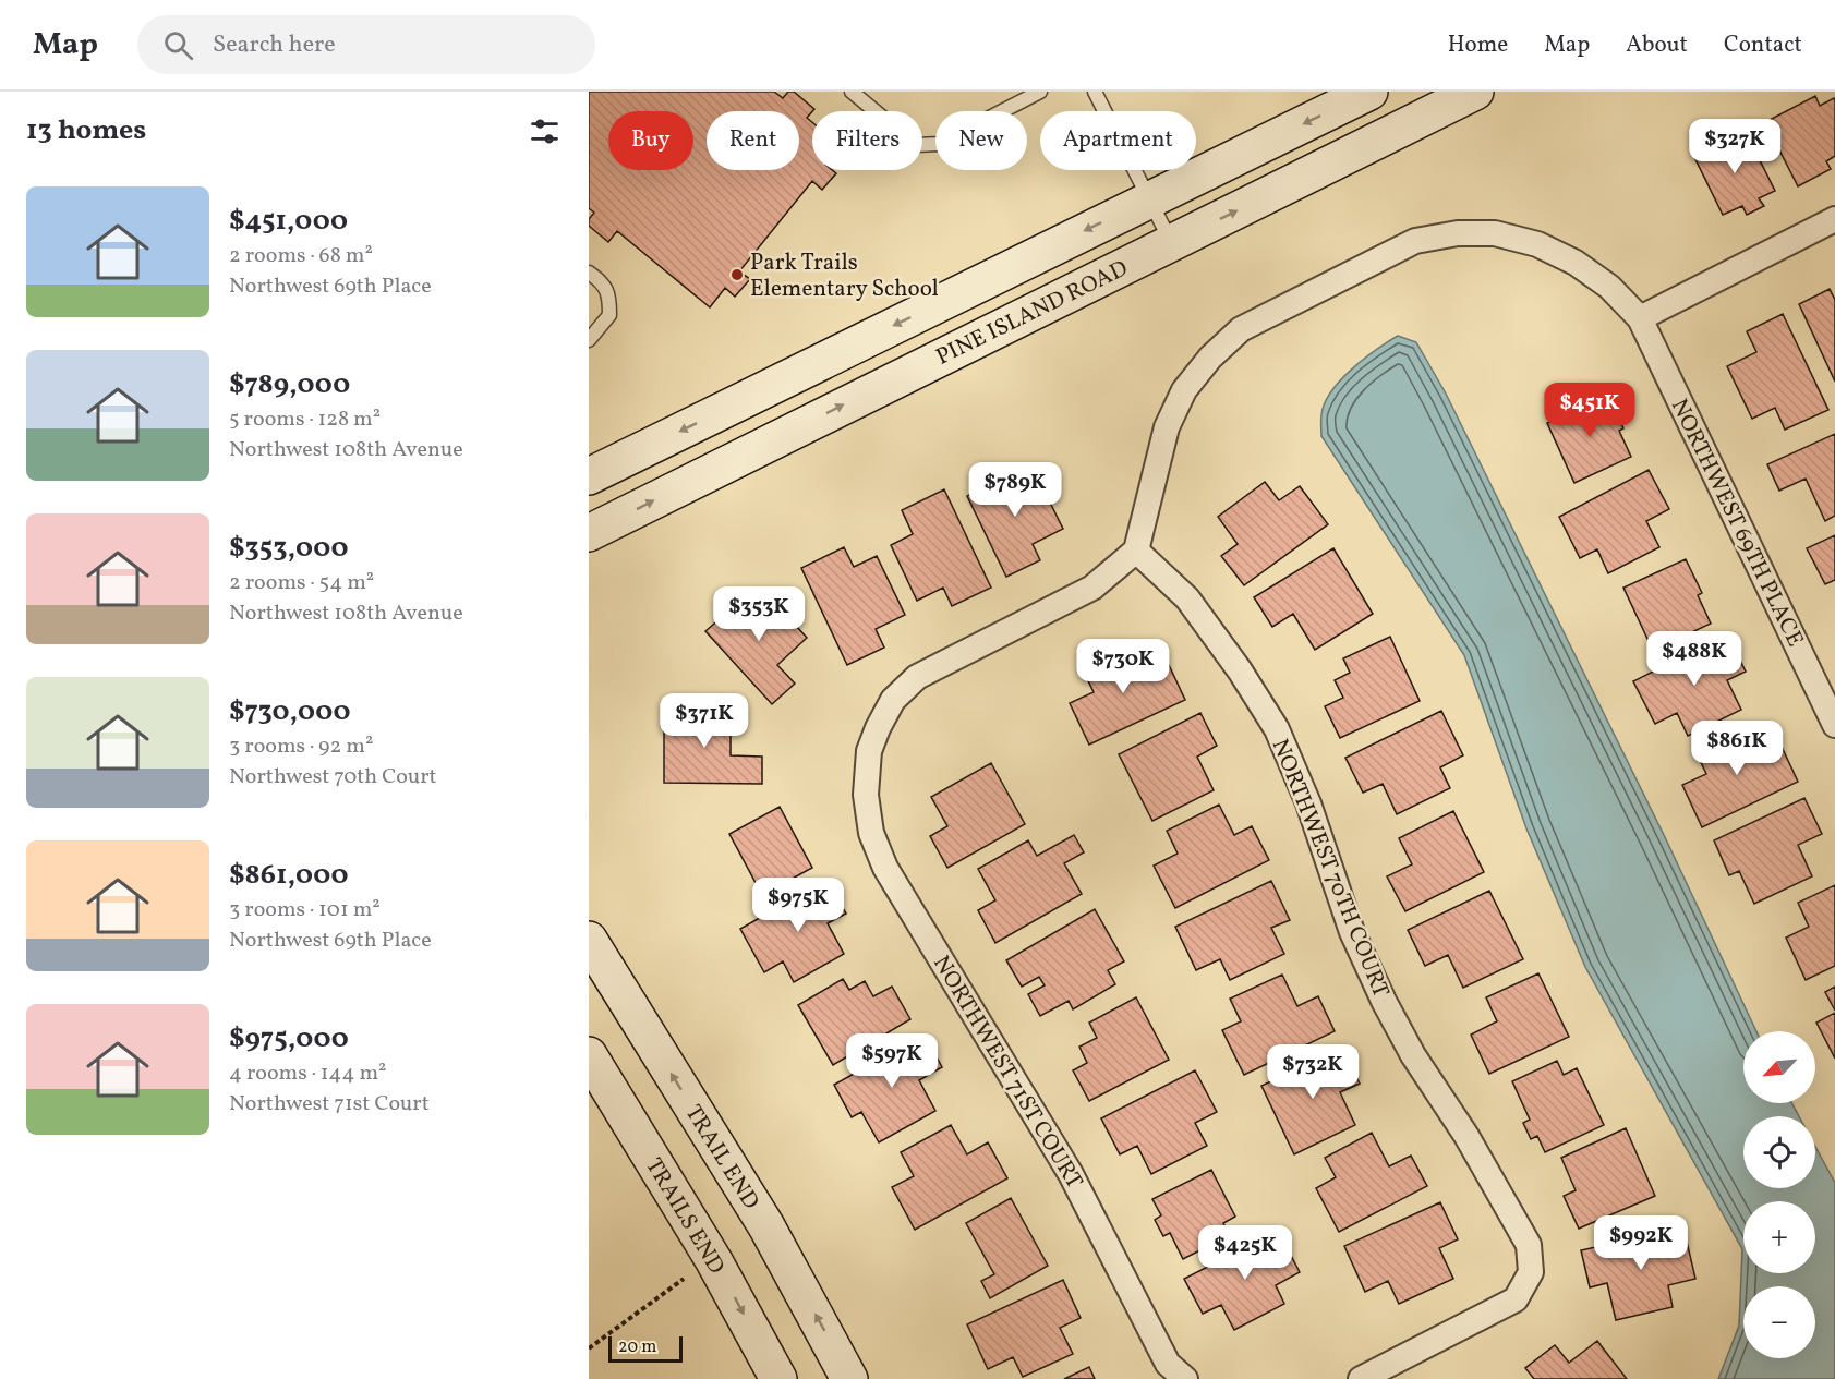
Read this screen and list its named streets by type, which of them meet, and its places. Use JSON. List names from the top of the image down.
{
  "streets": {
    "main road": ["PINE ISLAND ROAD", "TRAIL END", "TRAILS END"],
    "street": ["NORTHWEST 69TH PLACE", "NORTHWEST 70TH COURT", "NORTHWEST 71ST COURT"]
  },
  "crossings": [
    ["NORTHWEST 69TH PLACE", "NORTHWEST 70TH COURT"],
    ["NORTHWEST 69TH PLACE", "NORTHWEST 71ST COURT"],
    ["NORTHWEST 70TH COURT", "NORTHWEST 71ST COURT"]
  ],
  "one_way": ["TRAIL END", "TRAILS END"],
  "places": ["Park Trails Elementary School"],
  "scale_bar": "20 m",
  "north": "bottom left",
  "page": {
    "header": "Map",
    "search": "Search here",
    "nav": [
      "Home",
      "Map",
      "About",
      "Contact"
    ],
    "heading": "13 homes",
    "chip": [
      "Buy",
      "Rent",
      "Filters",
      "New",
      "Apartment"
    ],
    "price": [
      "$327K",
      "$451K",
      "$789K",
      "$353K",
      "$488K",
      "$730K",
      "$371K",
      "$861K",
      "$975K",
      "$597K",
      "$732K",
      "$992K",
      "$425K"
    ],
    "list": [
      {
        "name": "$451,000",
        "note": "2 rooms · 68 m² · Northwest 69th Place"
      },
      {
        "name": "$789,000",
        "note": "5 rooms · 128 m² · Northwest 108th Avenue"
      },
      {
        "name": "$353,000",
        "note": "2 rooms · 54 m² · Northwest 108th Avenue"
      },
      {
        "name": "$730,000",
        "note": "3 rooms · 92 m² · Northwest 70th Court"
      },
      {
        "name": "$861,000",
        "note": "3 rooms · 101 m² · Northwest 69th Place"
      },
      {
        "name": "$975,000",
        "note": "4 rooms · 144 m² · Northwest 71st Court"
      }
    ],
    "map_buttons": ["+", "−"],
    "scale": "20 m"
  }
}
